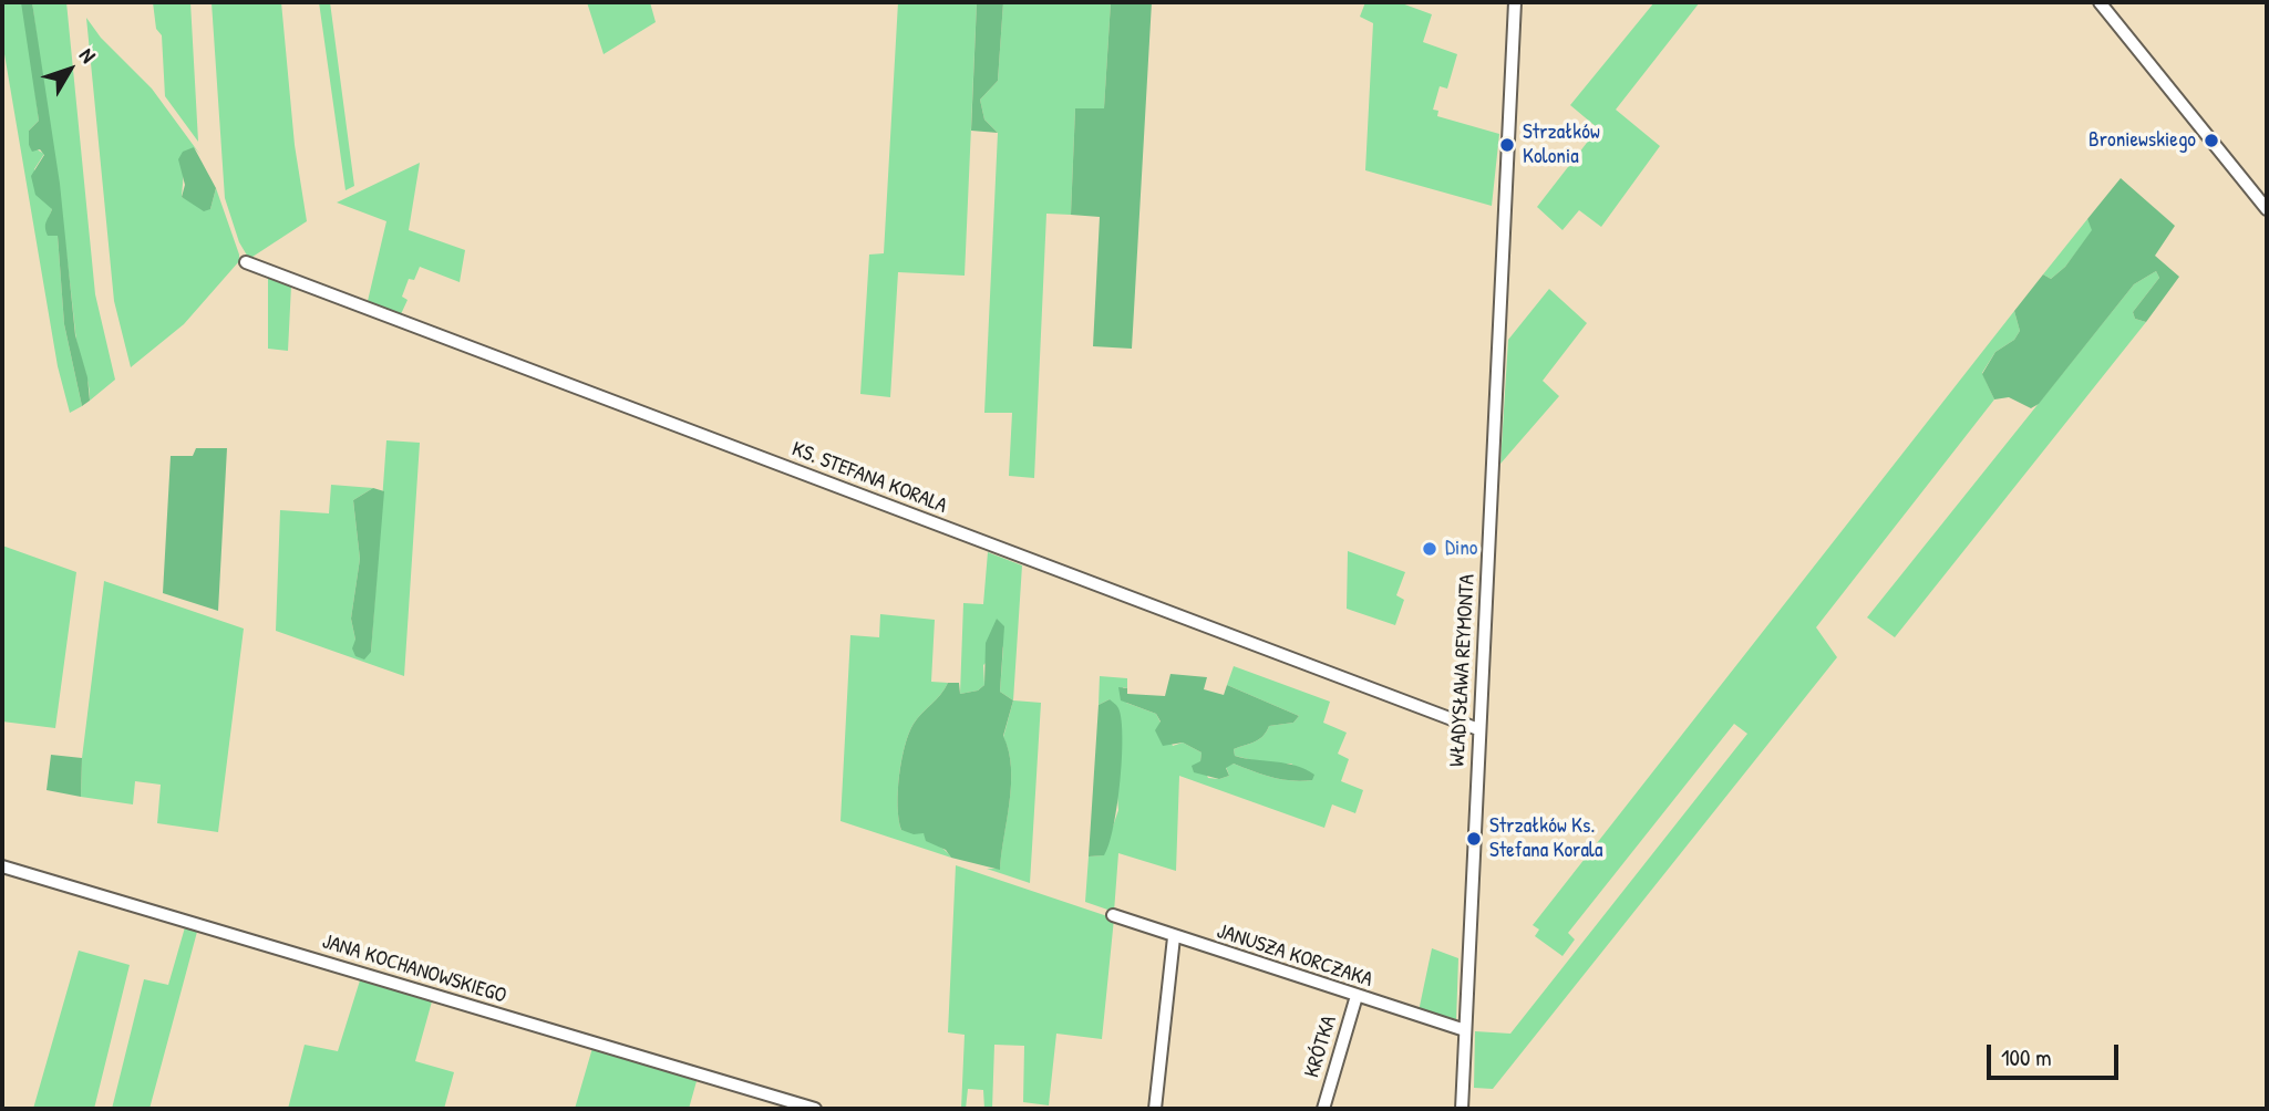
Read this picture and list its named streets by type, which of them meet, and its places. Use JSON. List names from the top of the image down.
{
  "streets": {
    "street": [
      "KS. STEFANA KORALA",
      "WŁADYSŁAWA REYMONTA",
      "JANUSZA KORCZAKA",
      "JANA KOCHANOWSKIEGO",
      "KRÓTKA"
    ]
  },
  "crossings": [
    ["KS. STEFANA KORALA", "WŁADYSŁAWA REYMONTA"],
    ["WŁADYSŁAWA REYMONTA", "JANUSZA KORCZAKA"],
    ["JANUSZA KORCZAKA", "KRÓTKA"]
  ],
  "places": [
    "Broniewskiego",
    "Strzałków Kolonia",
    "Dino",
    "Strzałków Ks. Stefana Korala"
  ],
  "scale_bar": "100 m",
  "north": "top right"
}
